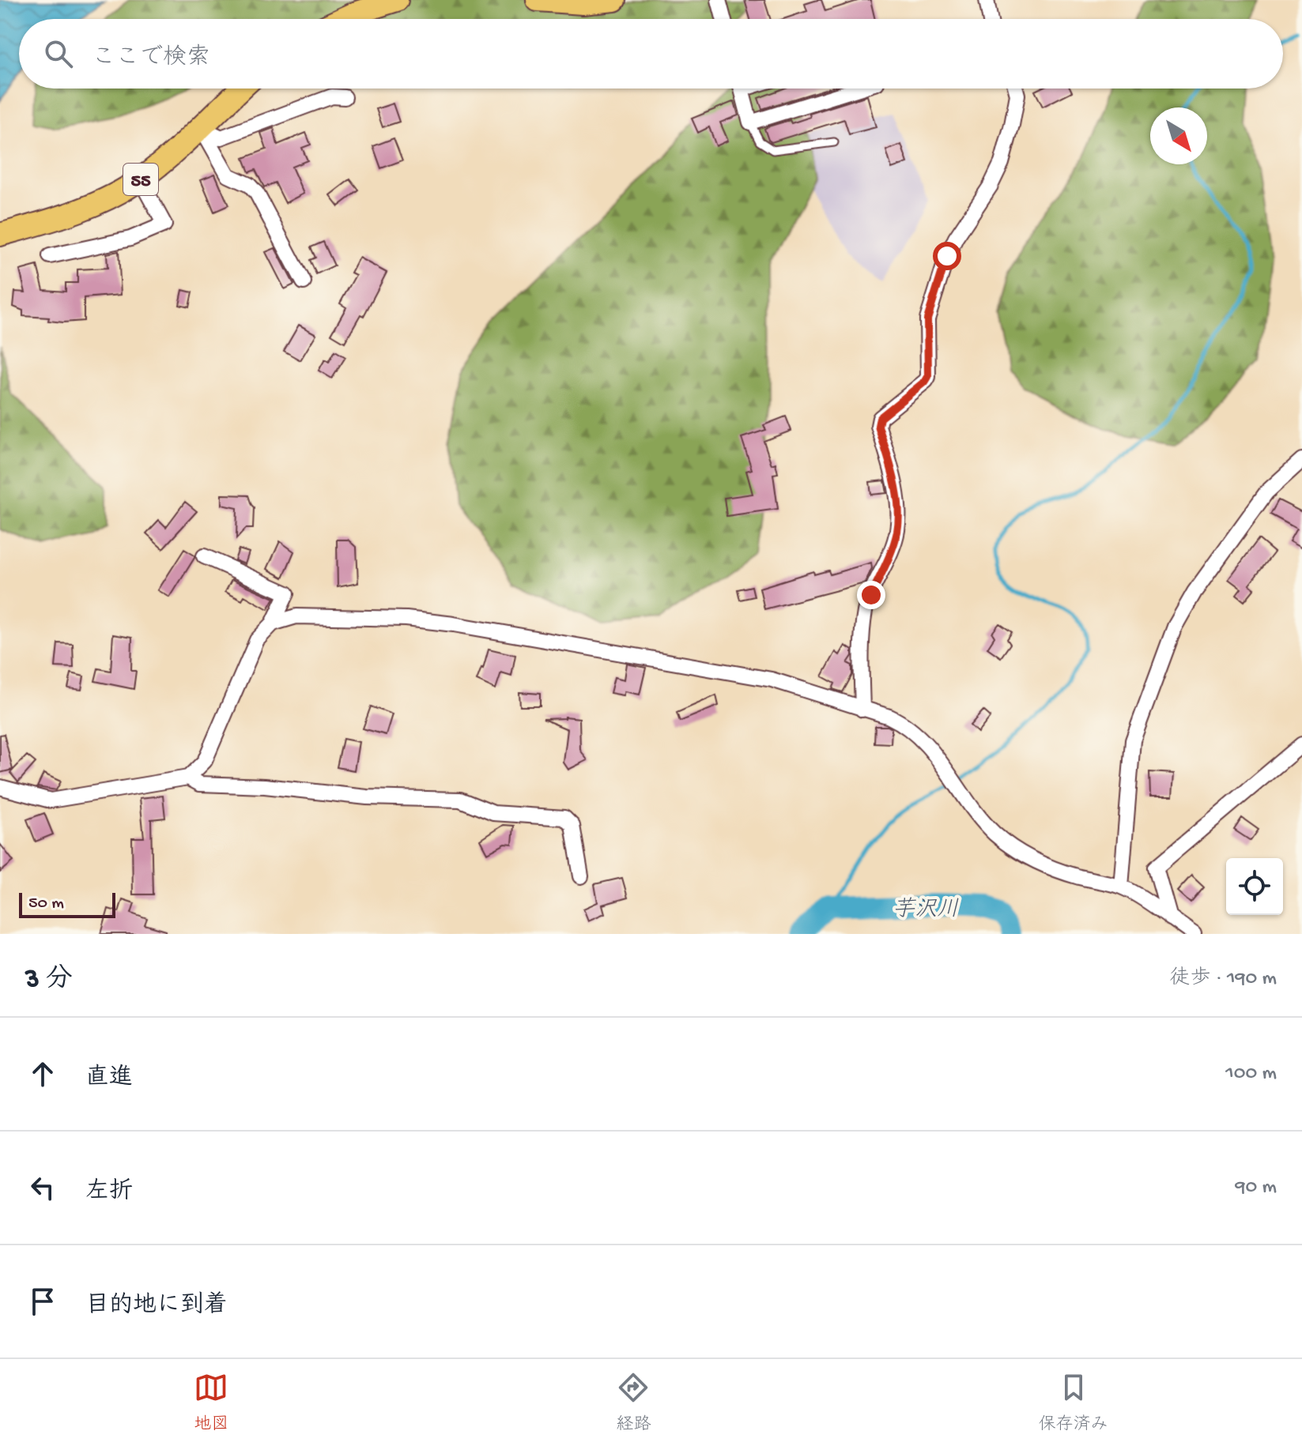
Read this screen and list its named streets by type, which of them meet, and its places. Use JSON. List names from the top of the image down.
{
  "streets": {
    "main road": ["55"]
  },
  "water": ["芋沢川"],
  "scale_bar": "50 m",
  "north": "bottom right",
  "page": {
    "search": "ここで検索",
    "scale": "50 m",
    "heading": ["3 分", "徒歩 · 190 m"],
    "list": [
      ["直進", "100 m"],
      ["左折", "90 m"],
      "目的地に到着"
    ],
    "nav": ["地図", "経路", "保存済み"]
  }
}
